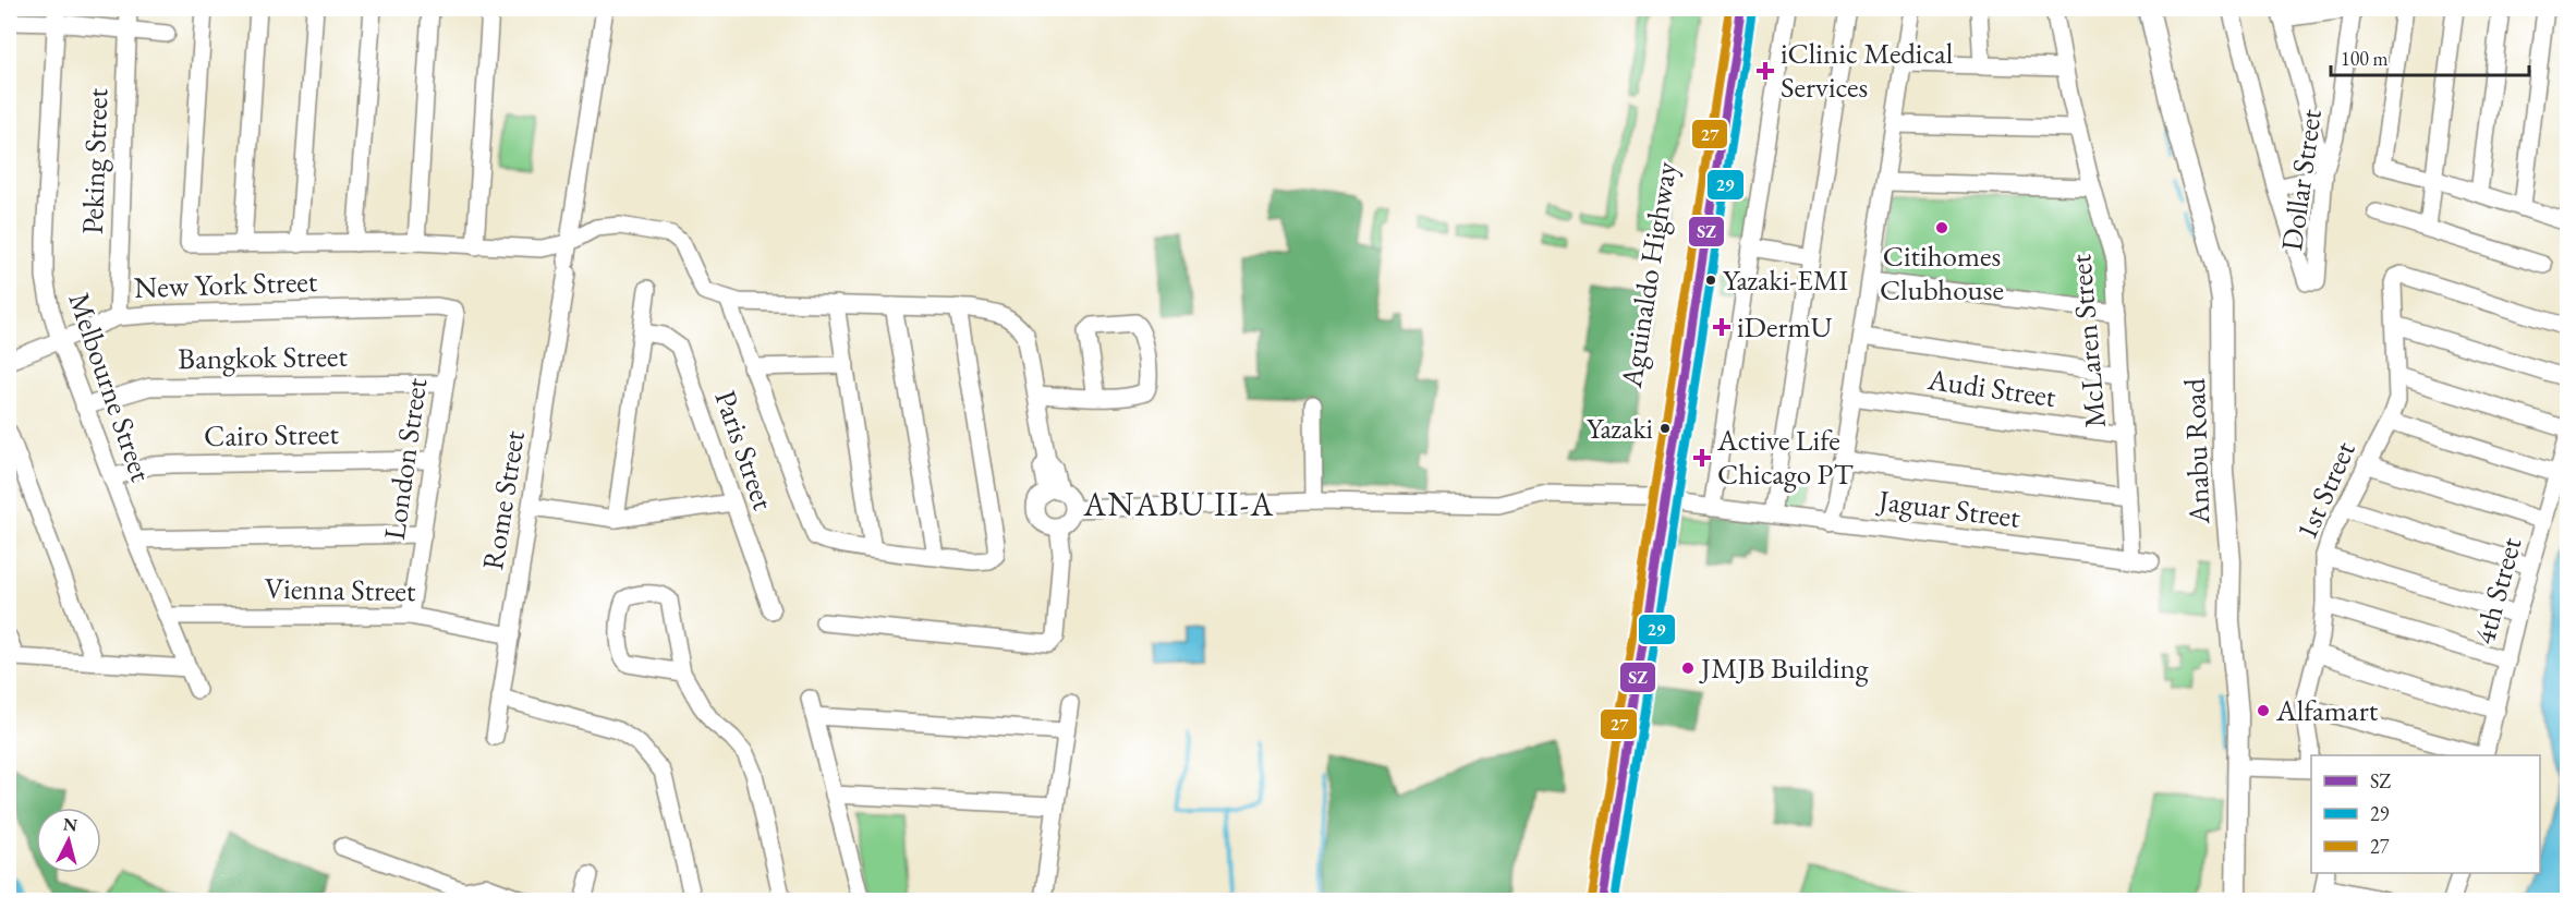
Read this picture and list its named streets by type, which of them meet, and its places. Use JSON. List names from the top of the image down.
{
  "streets": {
    "highway": ["Aguinaldo Highway"],
    "street": [
      "Peking Street",
      "Dollar Street",
      "New York Street",
      "McLaren Street",
      "Bangkok Street",
      "Melbourne Street",
      "Audi Street",
      "Cairo Street",
      "Paris Street",
      "Anabu Road",
      "London Street",
      "1st Street",
      "Rome Street",
      "Jaguar Street",
      "Vienna Street",
      "4th Street"
    ]
  },
  "crossings": [
    ["Peking Street", "New York Street"],
    ["Aguinaldo Highway", "Jaguar Street"],
    ["New York Street", "Melbourne Street"],
    ["New York Street", "London Street"],
    ["McLaren Street", "Audi Street"],
    ["McLaren Street", "Jaguar Street"],
    ["Bangkok Street", "Melbourne Street"],
    ["Bangkok Street", "London Street"],
    ["Melbourne Street", "Cairo Street"],
    ["Melbourne Street", "Vienna Street"],
    ["Cairo Street", "London Street"],
    ["London Street", "Vienna Street"],
    ["Rome Street", "Vienna Street"]
  ],
  "districts": ["ANABU II-A"],
  "places": {
    "health": ["iClinic Medical Services", "iDermU", "Active Life Chicago PT"],
    "other": [
      "Citihomes Clubhouse",
      "Yazaki-EMI",
      "Yazaki",
      "JMJB Building",
      "Alfamart"
    ]
  },
  "lines": ["transit line SZ", "transit line 27", "transit line 29"],
  "legend": ["SZ", "29", "27"],
  "scale_bar": "100 m",
  "north": "top"
}
